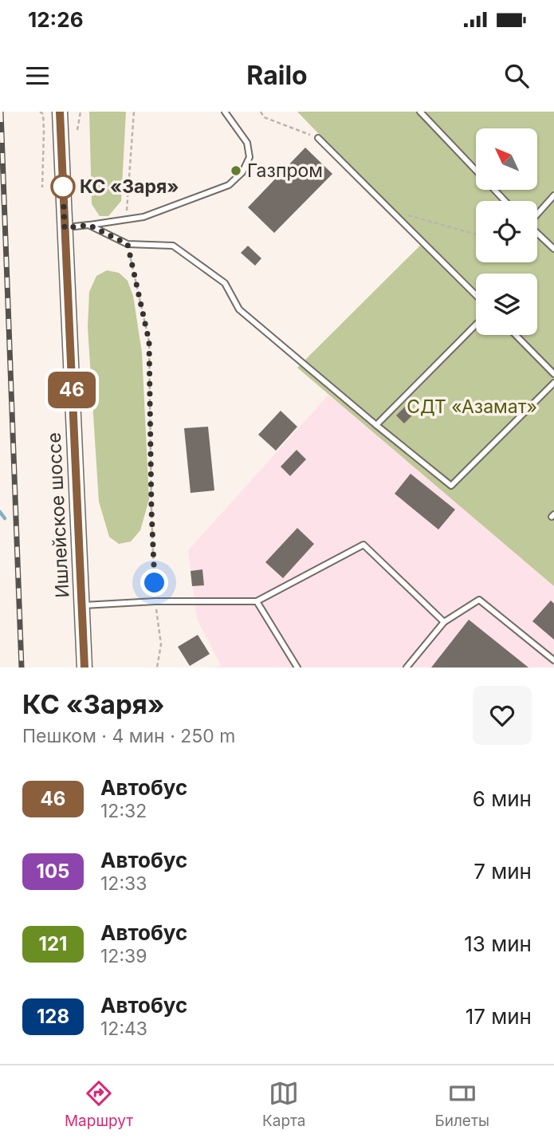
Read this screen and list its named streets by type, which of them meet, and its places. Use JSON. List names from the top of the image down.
{
  "streets": {
    "main road": ["Ишлейское шоссе"]
  },
  "parks": ["СДТ «Азамат»"],
  "places": ["Газпром", "КС «Заря»"],
  "lines": ["bus line 46"],
  "north": "top left",
  "page": {
    "status": "12:26",
    "header": "Railo",
    "on_map": "46",
    "heading": ["КС «Заря»", "Пешком · 4 мин · 250 m"],
    "list": [
      {
        "mark": "46",
        "name": "Автобус",
        "note": "12:32",
        "value": "6 мин"
      },
      {
        "mark": "105",
        "name": "Автобус",
        "note": "12:33",
        "value": "7 мин"
      },
      {
        "mark": "121",
        "name": "Автобус",
        "note": "12:39",
        "value": "13 мин"
      },
      {
        "mark": "128",
        "name": "Автобус",
        "note": "12:43",
        "value": "17 мин"
      }
    ],
    "tabs": ["Маршрут", "Карта", "Билеты"]
  }
}
